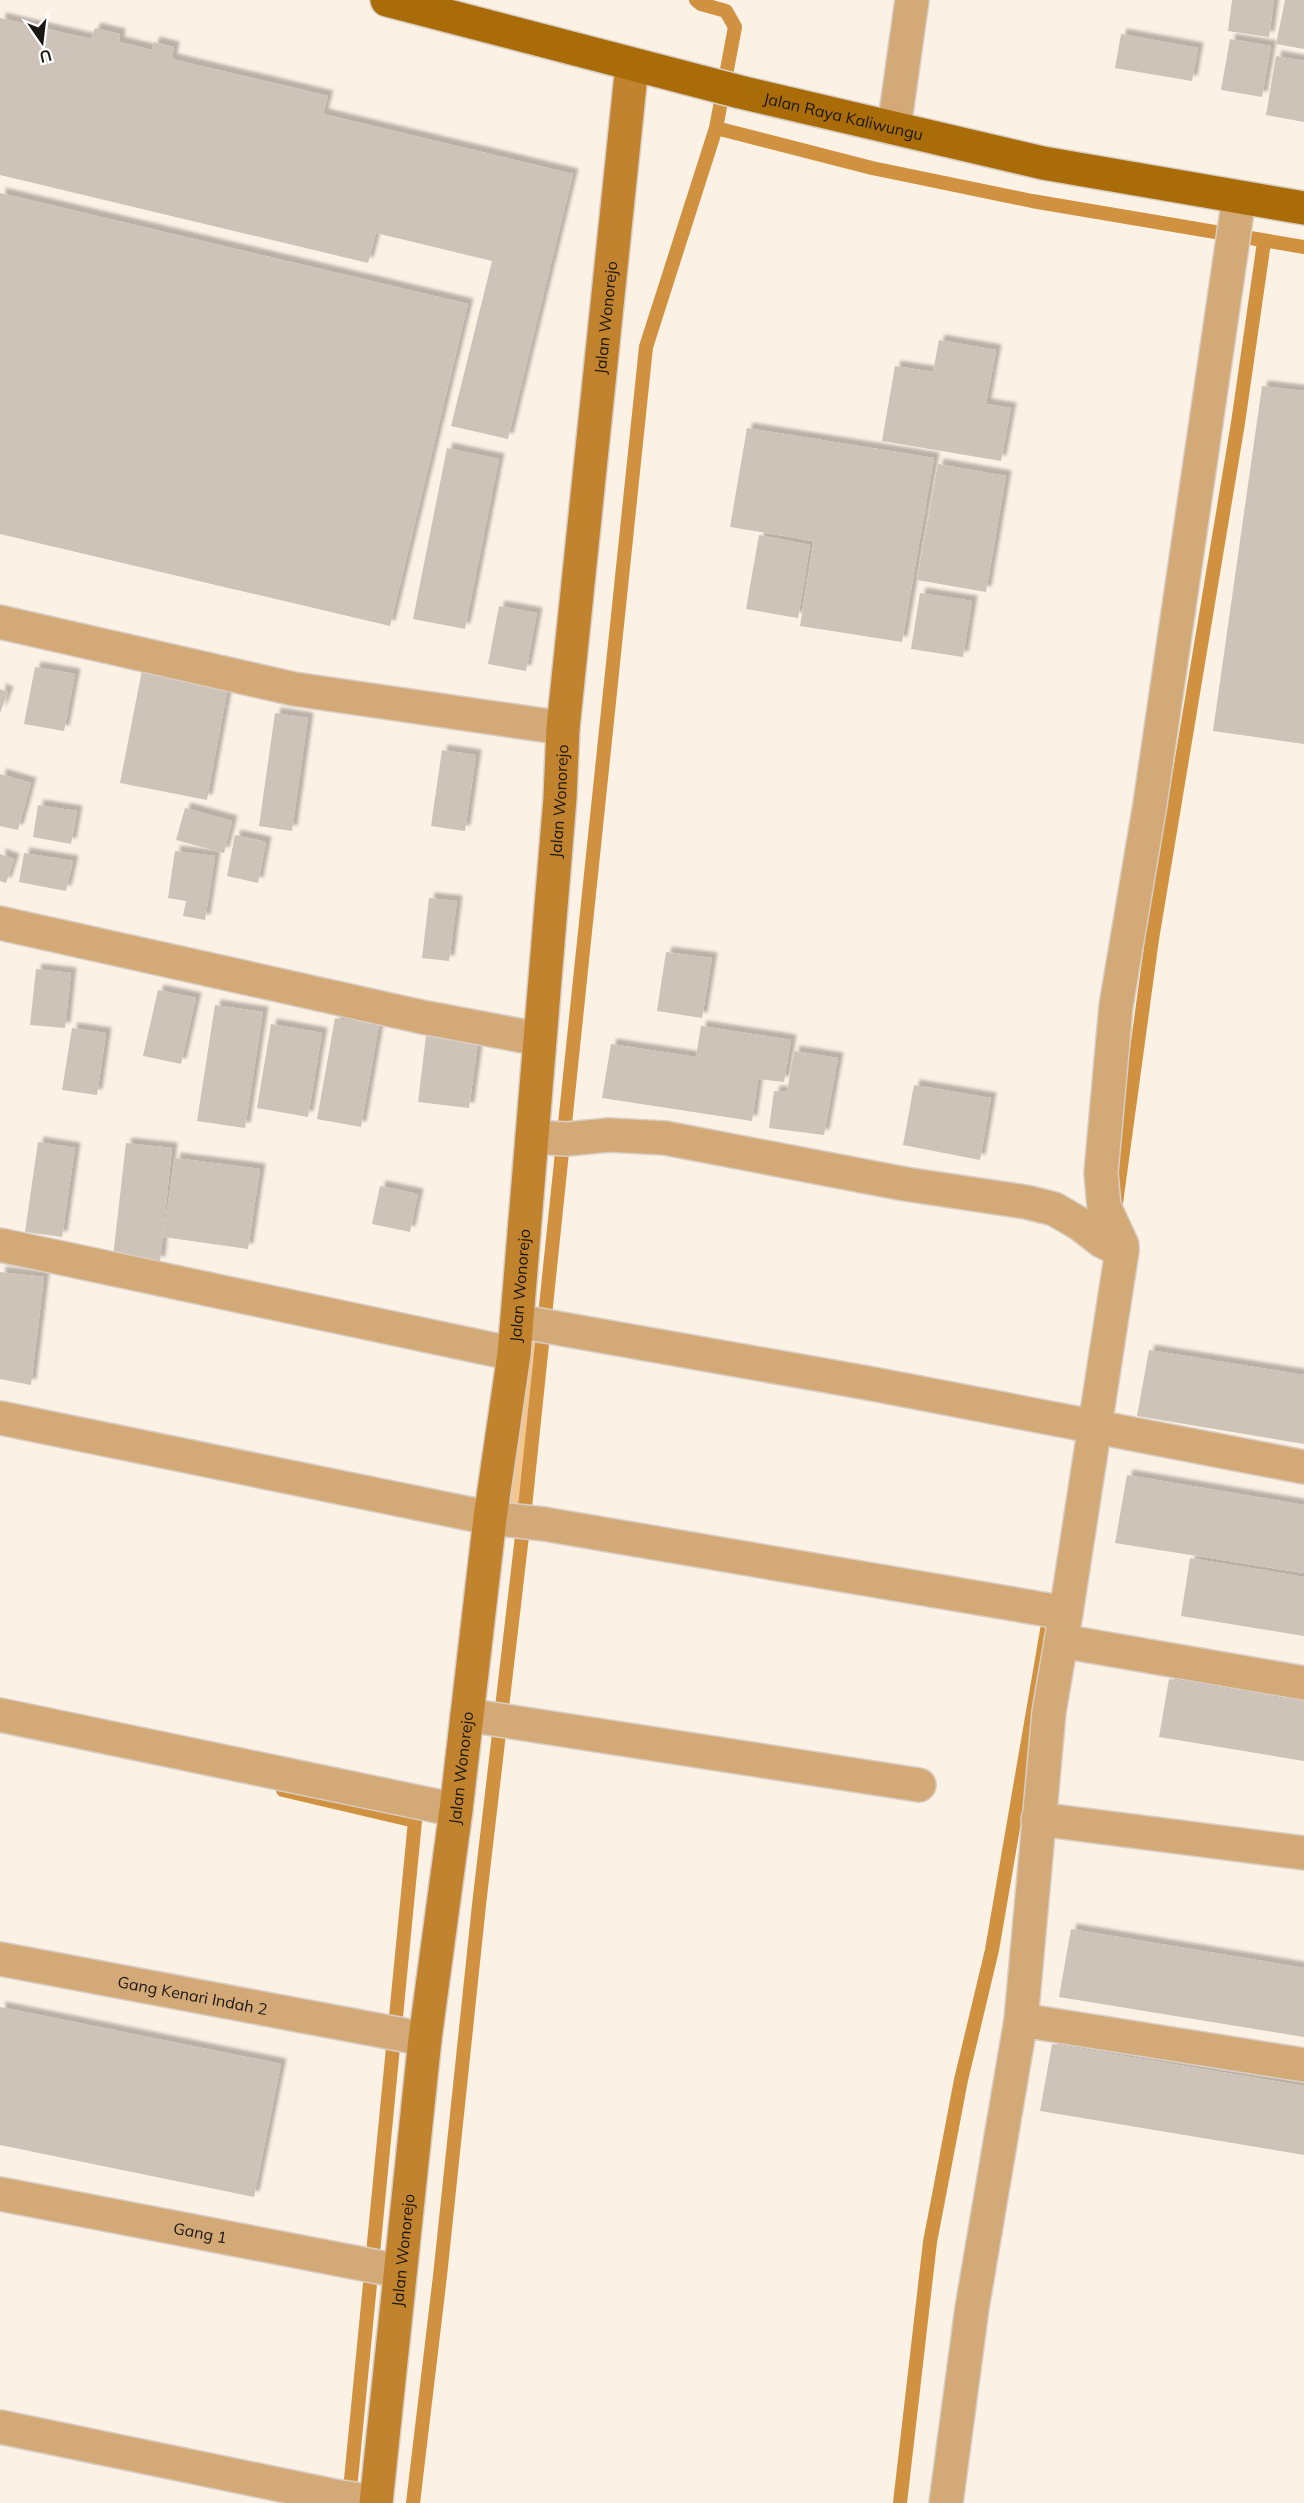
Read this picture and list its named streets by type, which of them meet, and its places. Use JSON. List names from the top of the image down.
{
  "streets": {
    "main road": ["Jalan Raya Kaliwungu"],
    "street": ["Jalan Wonorejo", "Gang Kenari Indah 2", "Gang 1"]
  },
  "crossings": [
    ["Jalan Raya Kaliwungu", "Jalan Wonorejo"],
    ["Jalan Wonorejo", "Gang Kenari Indah 2"],
    ["Jalan Wonorejo", "Gang 1"]
  ],
  "north": "bottom"
}
